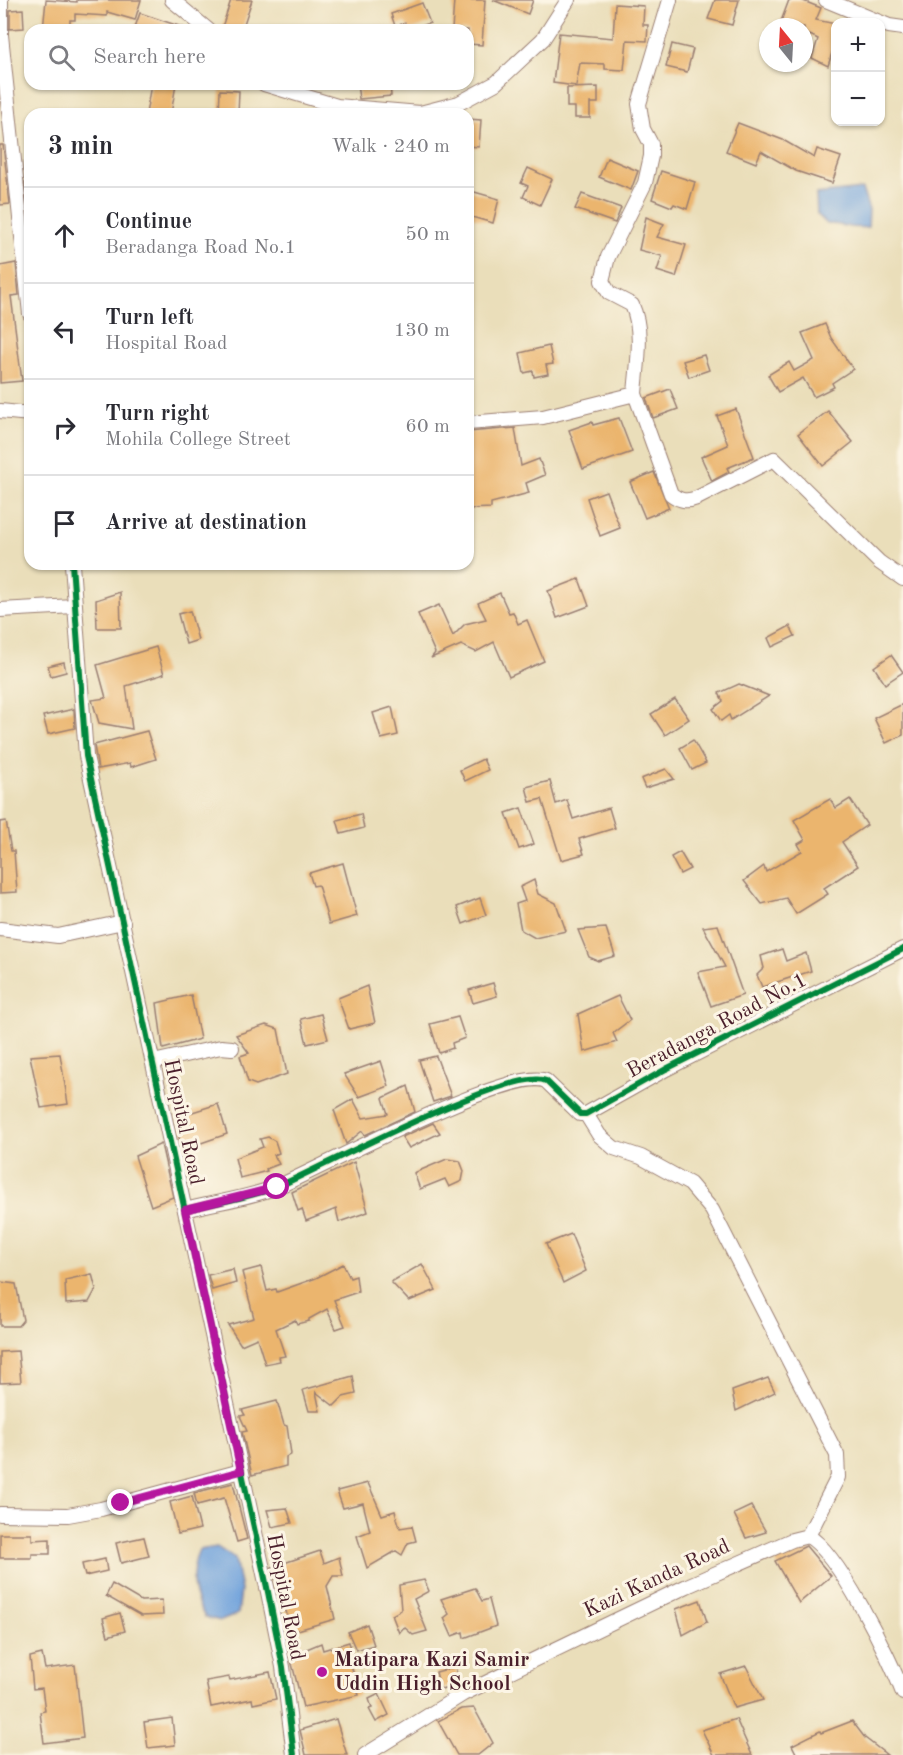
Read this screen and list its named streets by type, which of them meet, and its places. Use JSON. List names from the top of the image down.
{
  "streets": {
    "street": ["Beradanga Road No.1", "Hospital Road", "Kazi Kanda Road"]
  },
  "places": ["Matipara Kazi Samir Uddin High School"],
  "north": "top",
  "page": {
    "map_buttons": ["+", "−"],
    "search": "Search here",
    "heading": ["3 min", "Walk · 240 m"],
    "list": [
      ["Continue", "Beradanga Road No.1", "50 m"],
      ["Turn left", "Hospital Road", "130 m"],
      ["Turn right", "Mohila College Street", "60 m"],
      "Arrive at destination"
    ]
  }
}
